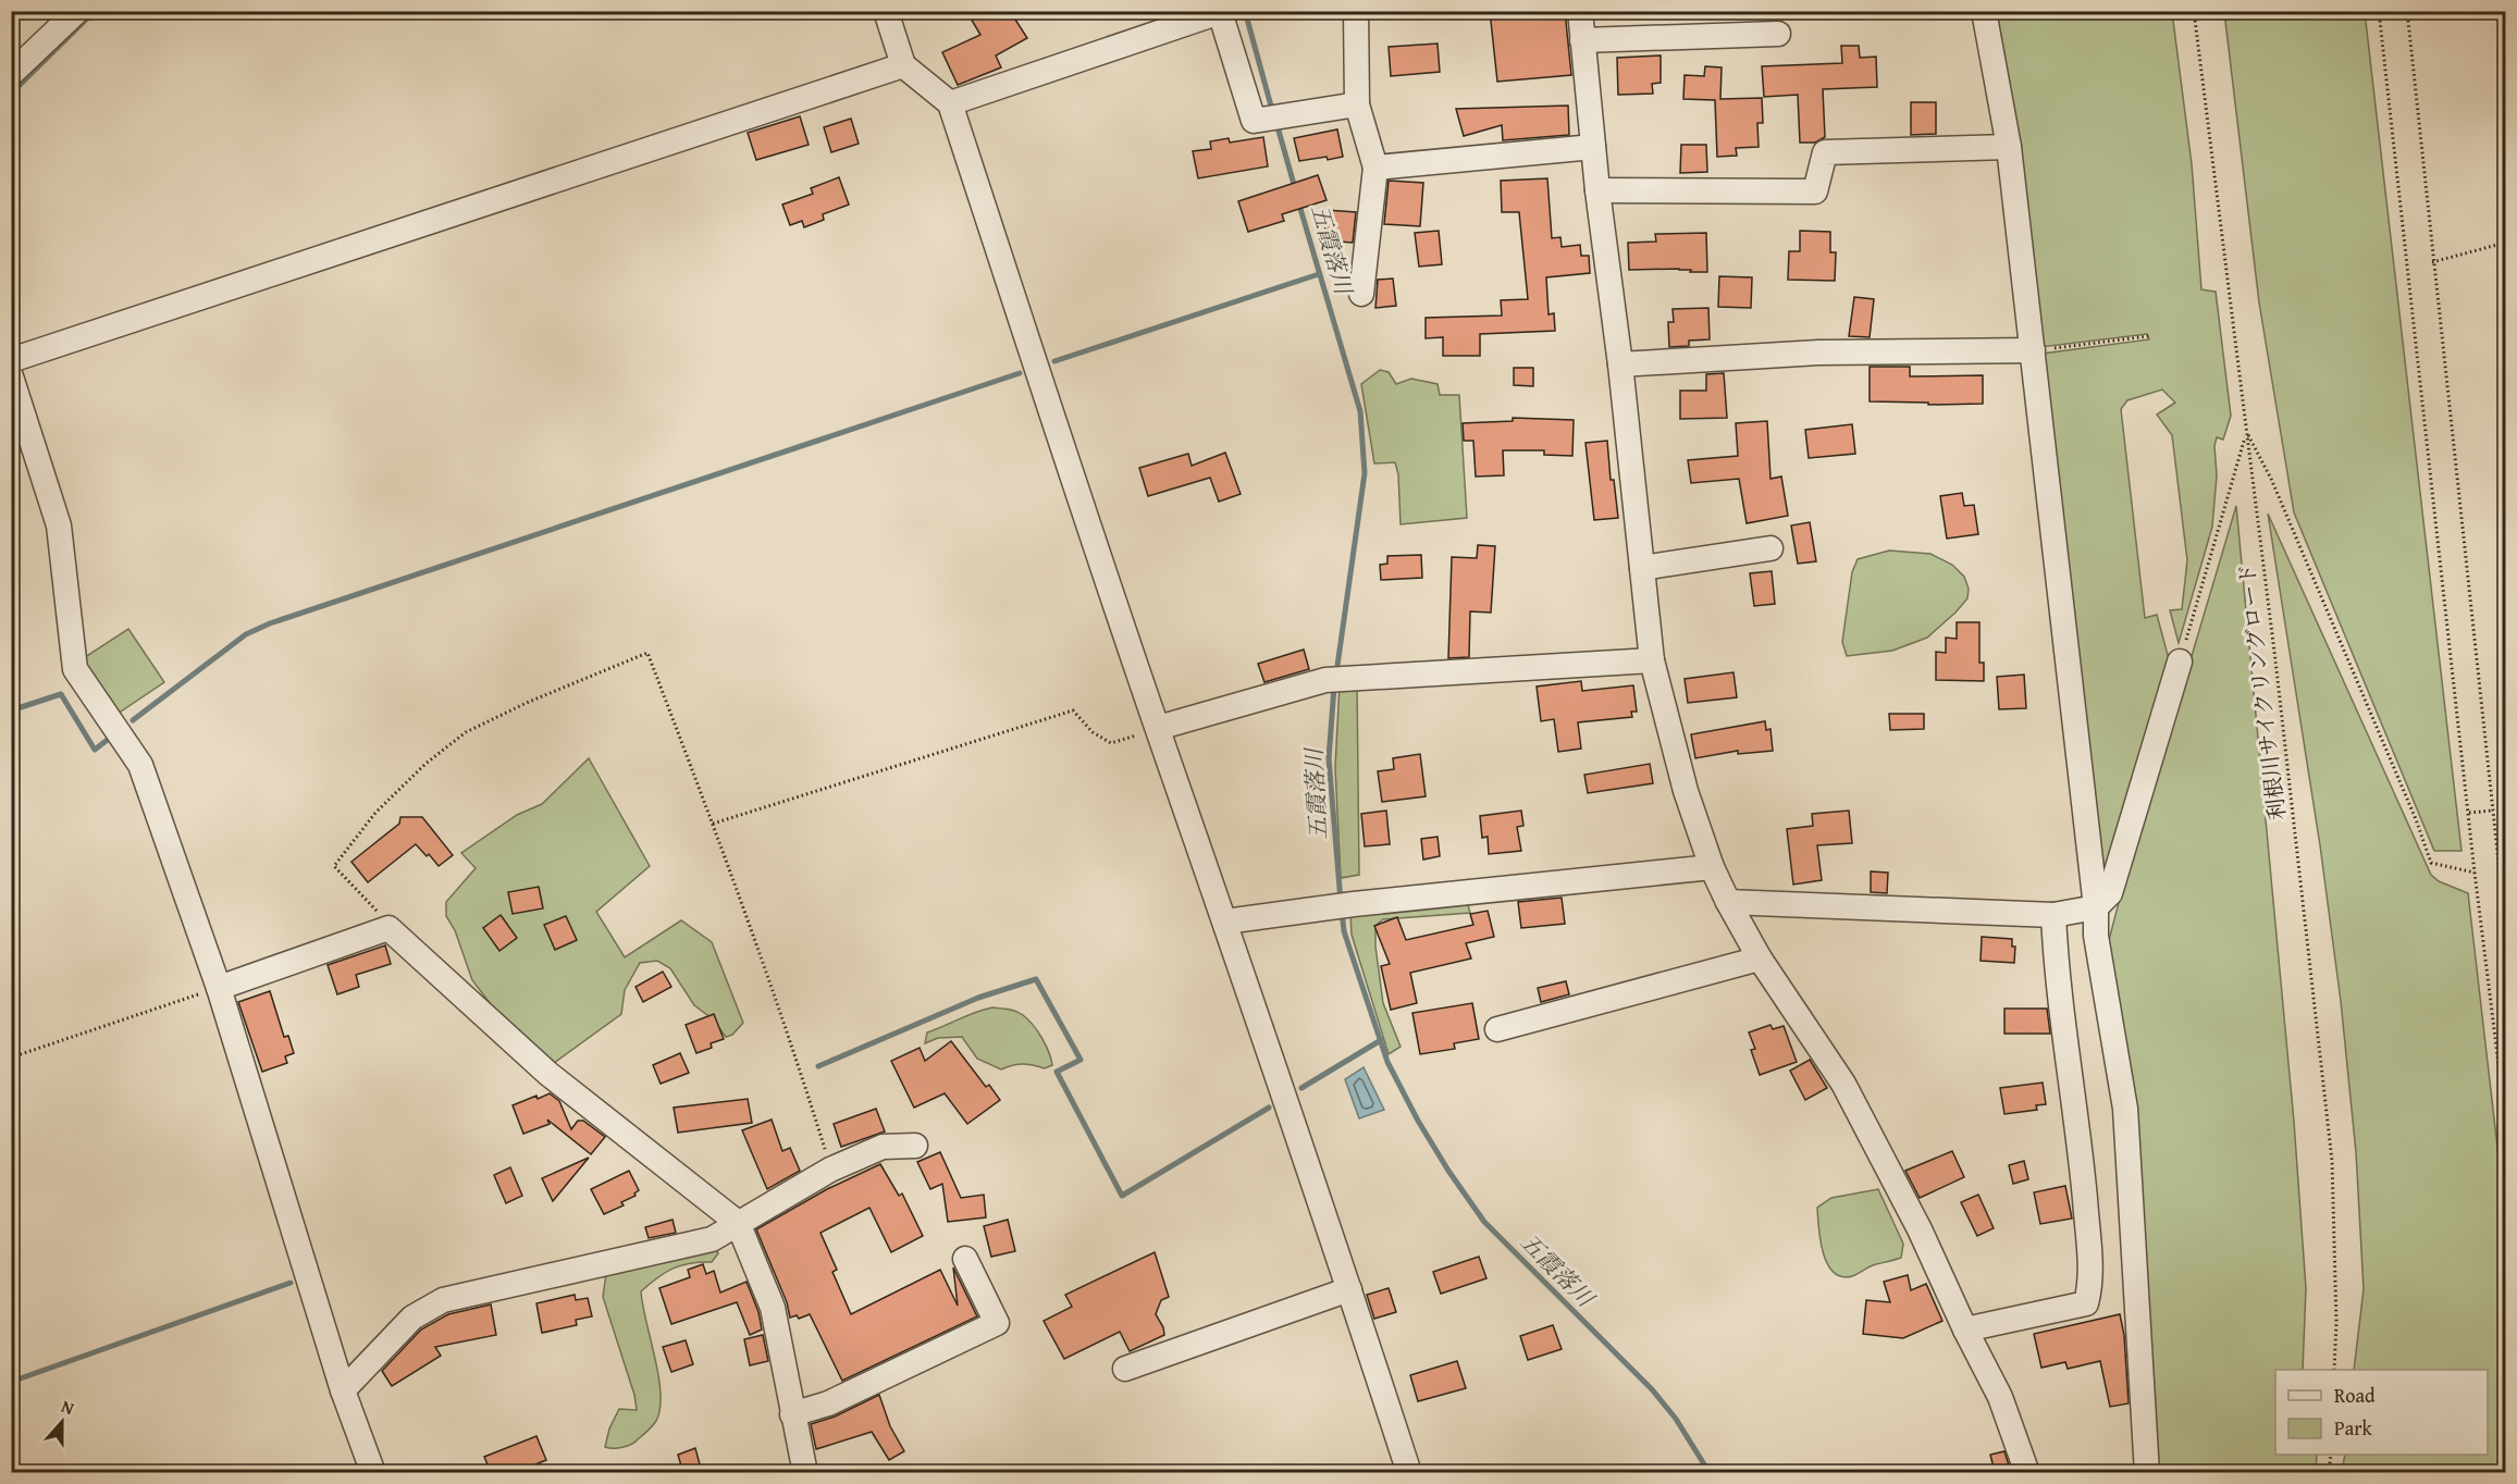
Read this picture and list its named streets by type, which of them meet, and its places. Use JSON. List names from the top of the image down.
{
  "streets": {
    "path": ["利根川サイクリングロード"]
  },
  "water": ["五霞落川"],
  "legend": ["Road", "Park"],
  "north": "top"
}
